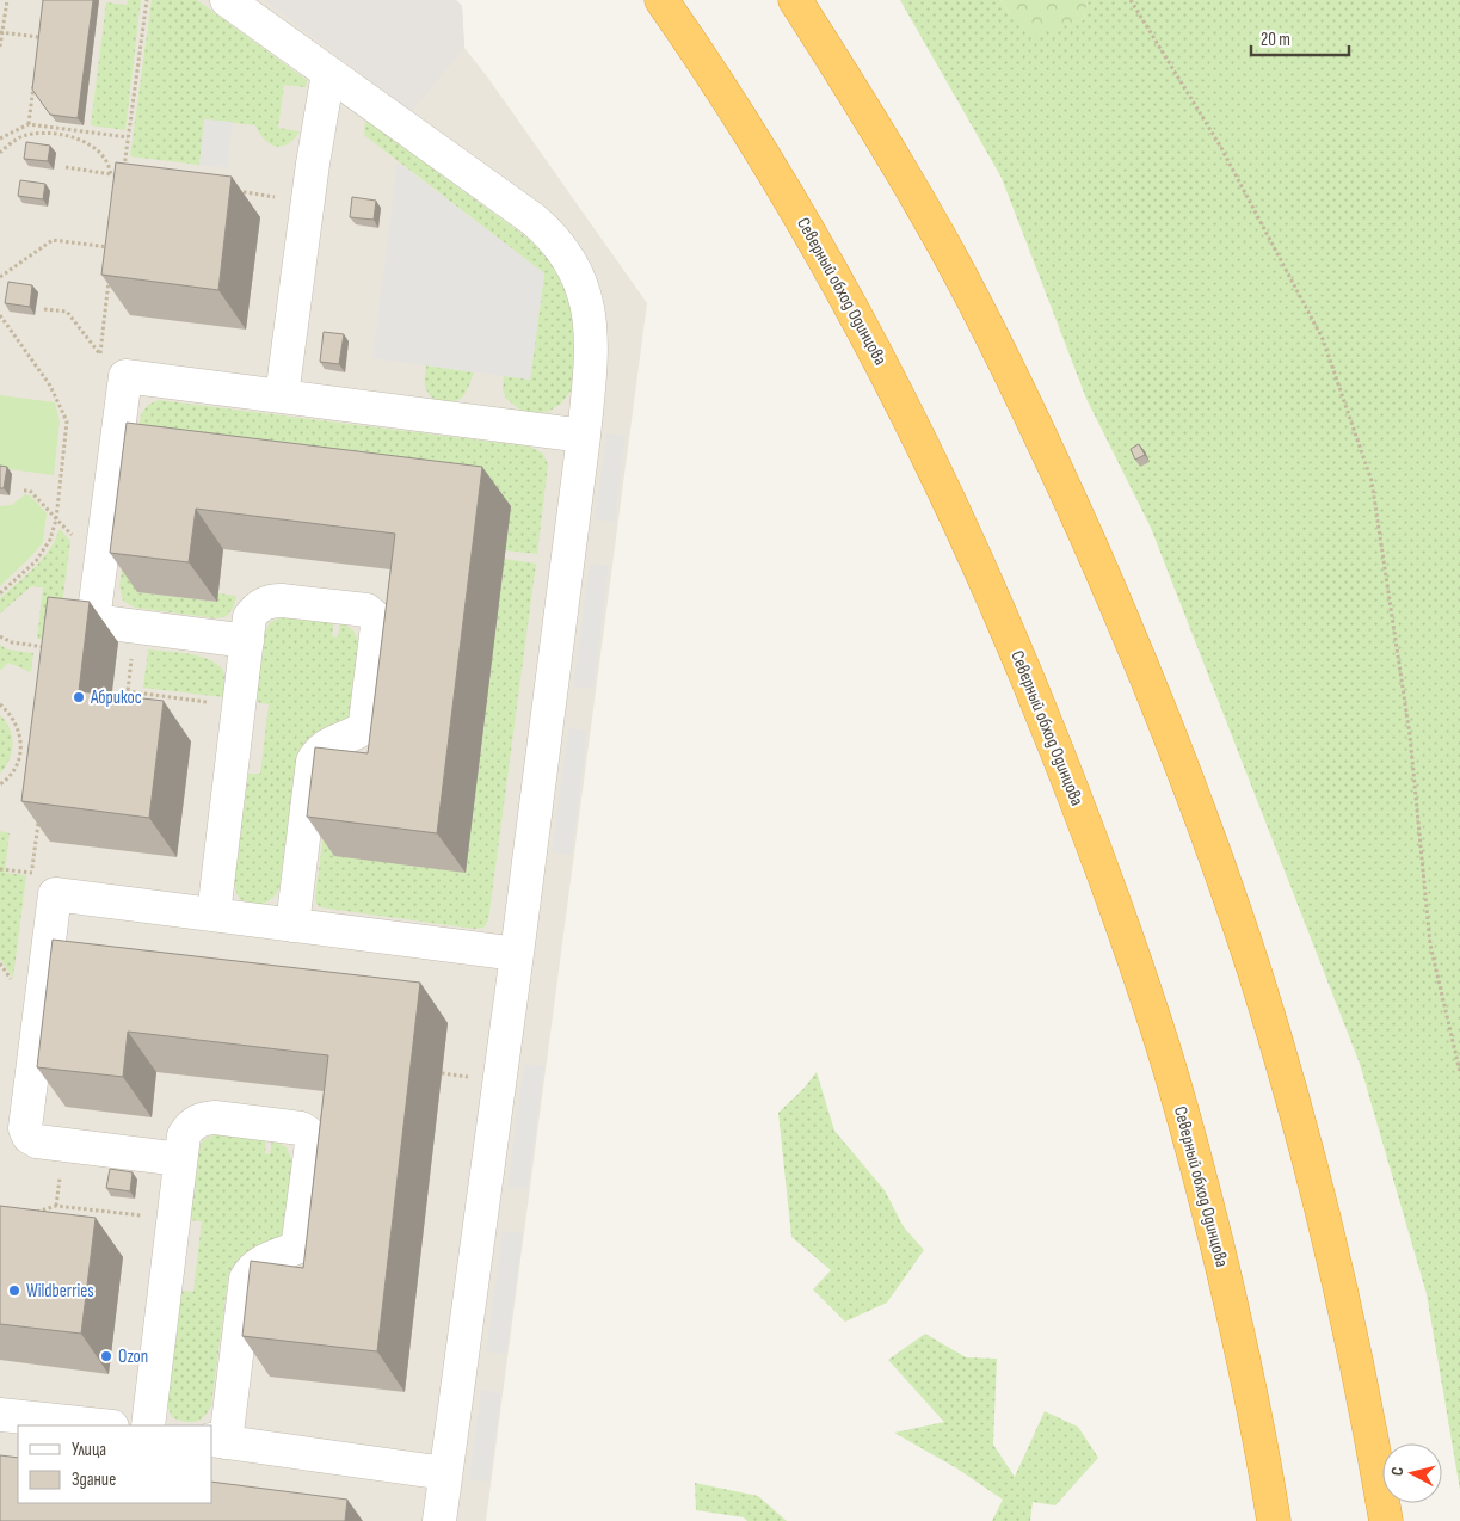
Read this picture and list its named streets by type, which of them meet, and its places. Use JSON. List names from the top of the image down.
{
  "streets": {
    "highway": ["Северный обход Одинцова"]
  },
  "places": ["Абрикос", "Wildberries", "Ozon"],
  "legend": ["Улица", "Здание"],
  "scale_bar": "20 m",
  "north": "left"
}
